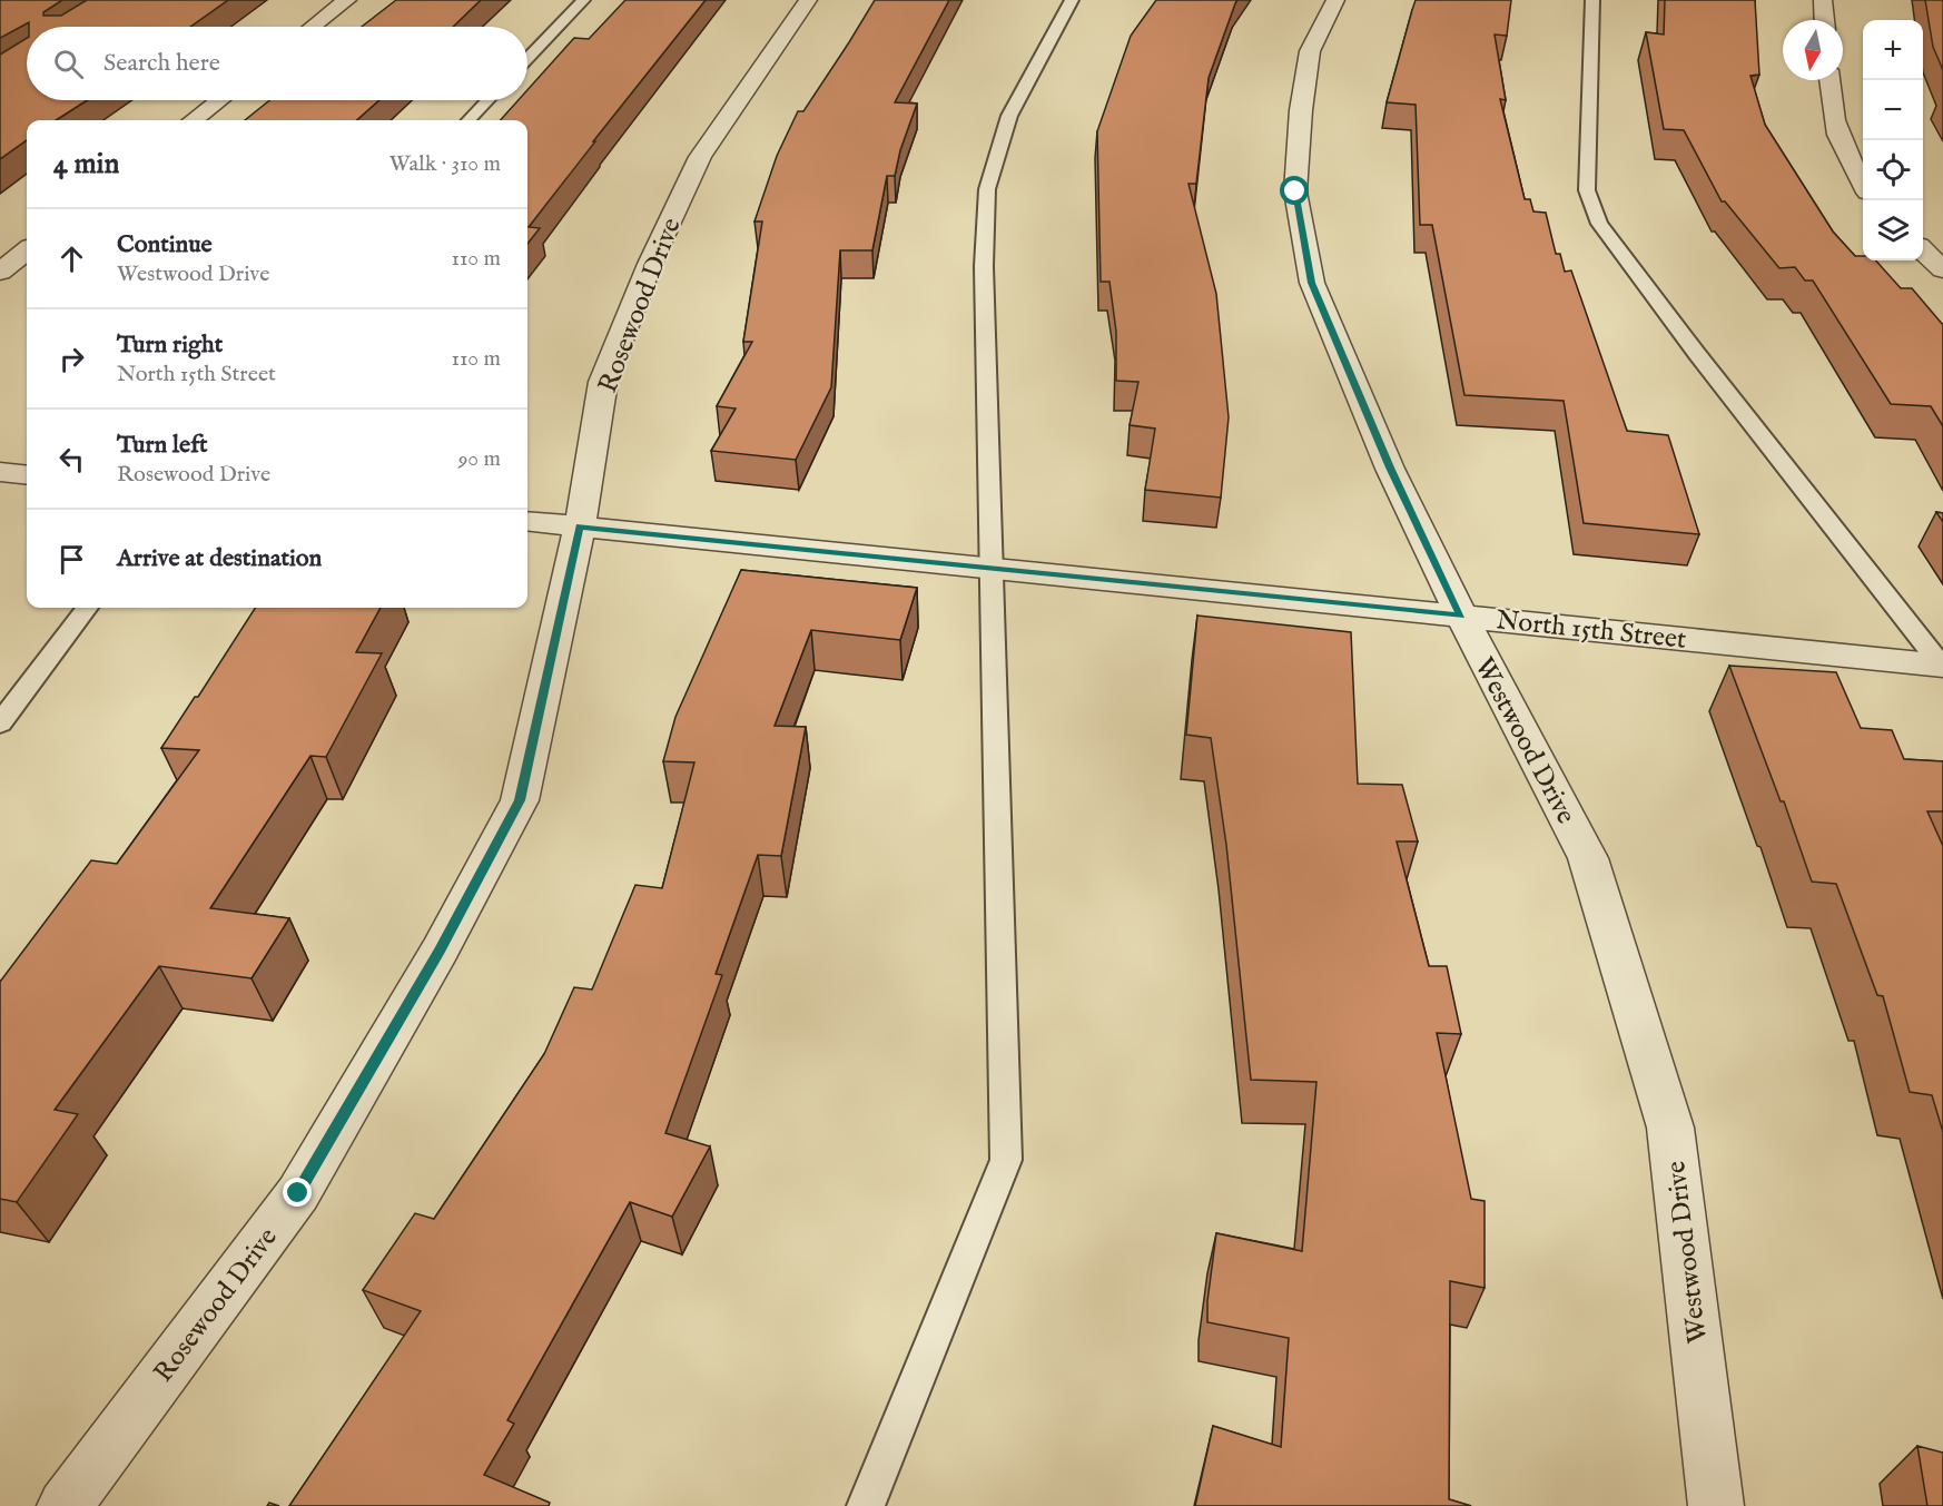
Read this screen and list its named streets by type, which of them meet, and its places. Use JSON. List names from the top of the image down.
{
  "streets": {
    "street": ["Rosewood Drive", "North 15th Street", "Westwood Drive"]
  },
  "crossings": [
    ["Rosewood Drive", "North 15th Street"],
    ["North 15th Street", "Westwood Drive"]
  ],
  "north": "bottom",
  "page": {
    "map_buttons": ["+", "−"],
    "search": "Search here",
    "heading": ["4 min", "Walk · 310 m"],
    "list": [
      ["Continue", "Westwood Drive", "110 m"],
      ["Turn right", "North 15th Street", "110 m"],
      ["Turn left", "Rosewood Drive", "90 m"],
      "Arrive at destination"
    ]
  }
}
